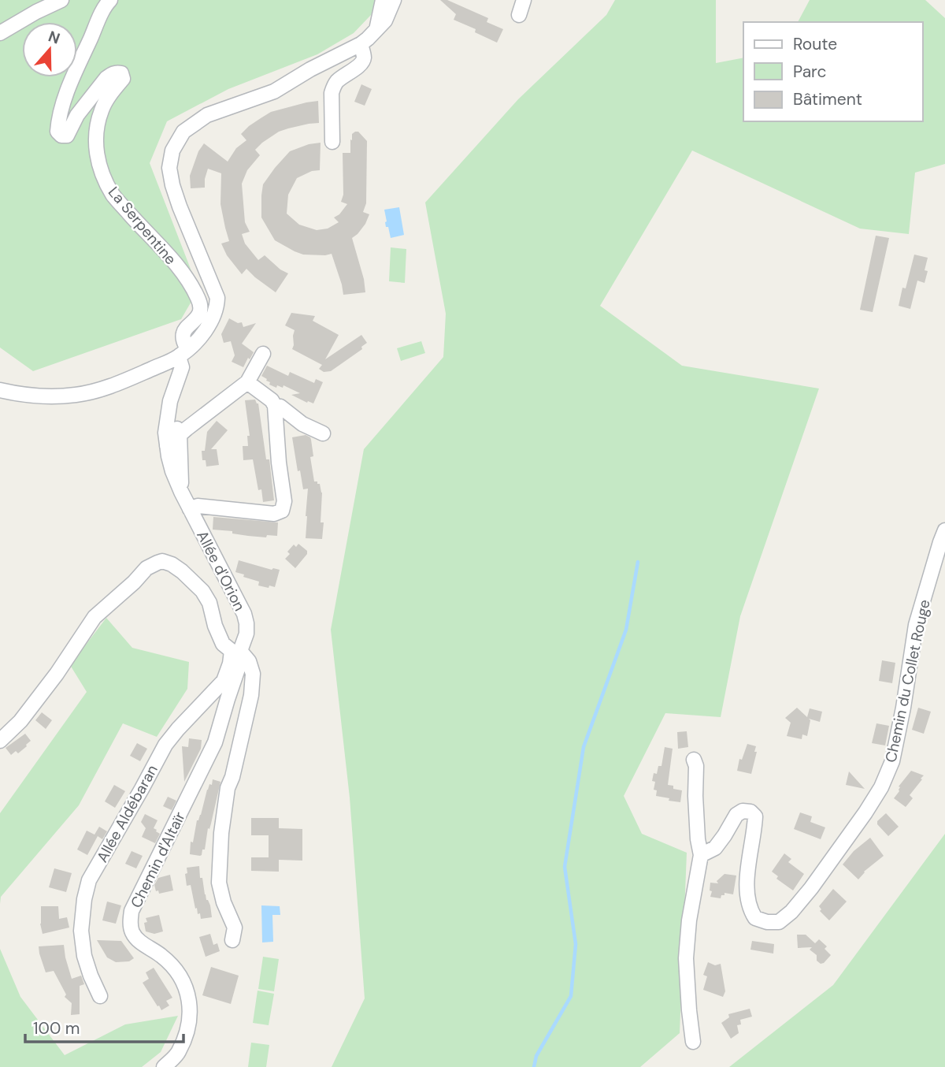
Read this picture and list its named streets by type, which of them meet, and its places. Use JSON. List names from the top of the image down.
{
  "streets": {
    "street": [
      "La Serpentine",
      "Allée d'Orion",
      "Chemin du Collet Rouge",
      "Allée Aldébaran",
      "Chemin d'Altaïr"
    ]
  },
  "crossings": [
    ["La Serpentine", "Allée d'Orion"],
    ["Allée d'Orion", "Allée Aldébaran"],
    ["Allée d'Orion", "Chemin d'Altaïr"],
    ["Allée Aldébaran", "Chemin d'Altaïr"]
  ],
  "legend": ["Route", "Parc", "Bâtiment"],
  "scale_bar": "100 m",
  "north": "top"
}
